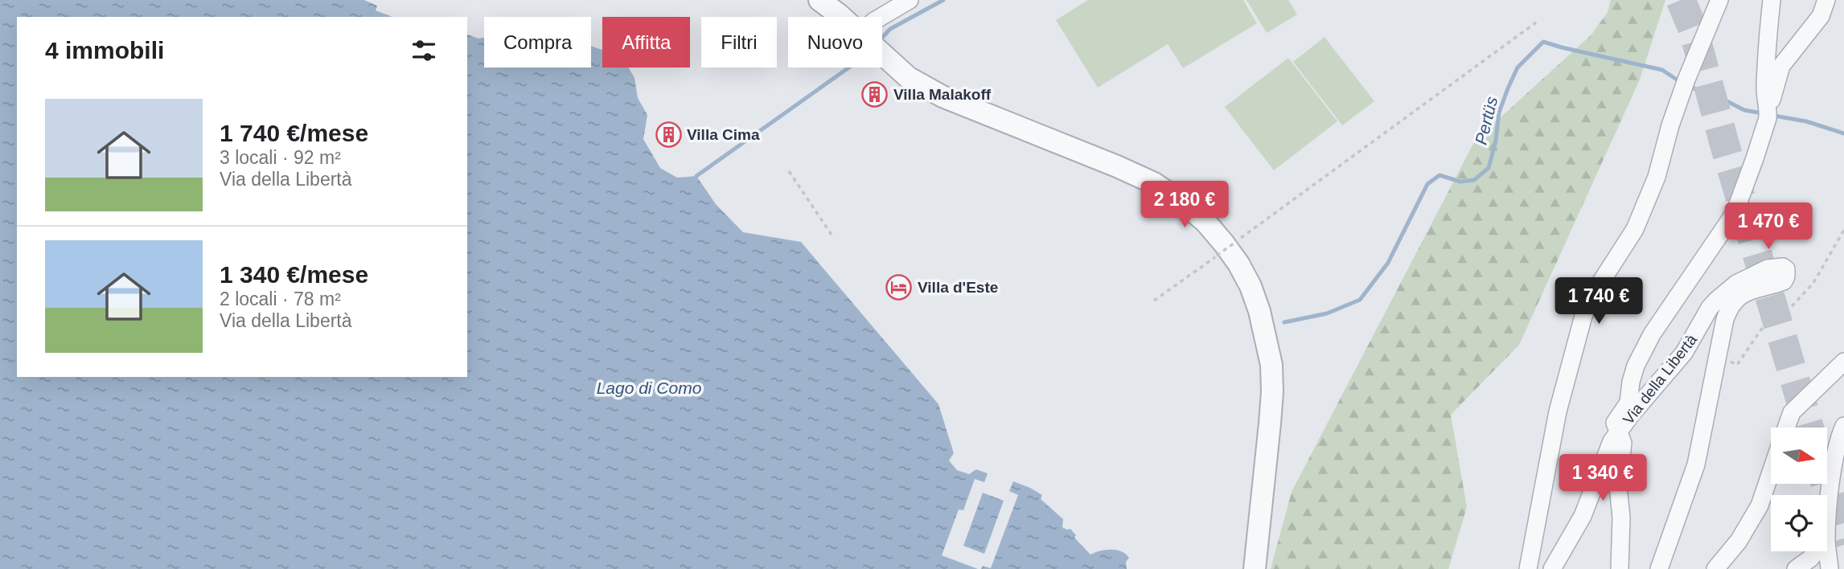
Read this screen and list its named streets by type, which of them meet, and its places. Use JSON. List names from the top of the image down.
{
  "streets": {
    "street": ["Via della Libertà"]
  },
  "water": ["Pertüs", "Lago di Como"],
  "places": {
    "building": ["Villa Malakoff", "Villa Cima"],
    "hotel": ["Villa d'Este"]
  },
  "north": "right",
  "page": {
    "chip": [
      "Compra",
      "Affitta",
      "Filtri",
      "Nuovo"
    ],
    "heading": "4 immobili",
    "list": [
      {
        "name": "1 740 €/mese",
        "note": "3 locali · 92 m² · Via della Libertà"
      },
      {
        "name": "1 340 €/mese",
        "note": "2 locali · 78 m² · Via della Libertà"
      }
    ],
    "price": [
      "2 180 €",
      "1 470 €",
      "1 740 €",
      "1 340 €"
    ]
  }
}
